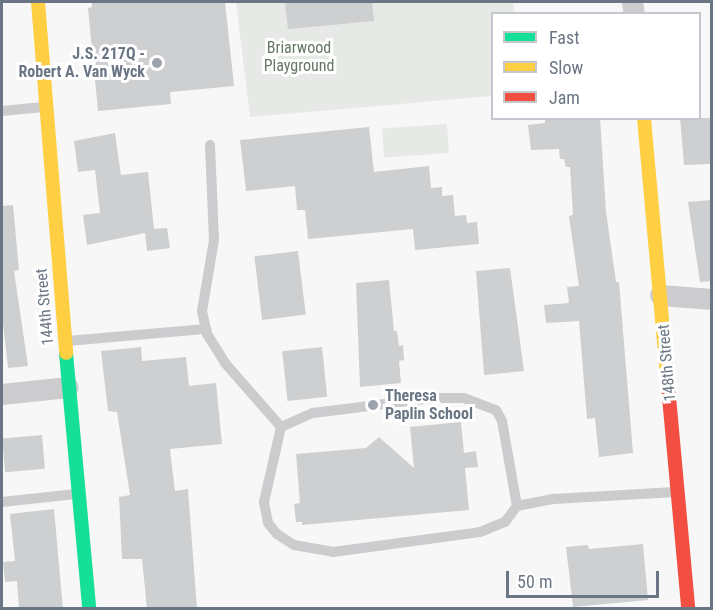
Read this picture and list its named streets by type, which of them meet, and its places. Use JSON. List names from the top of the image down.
{
  "streets": {
    "street": ["144th Street", "148th Street"]
  },
  "parks": ["Briarwood Playground"],
  "places": ["J.S. 217Q - Robert A. Van Wyck", "Theresa Paplin School"],
  "legend": ["Fast", "Slow", "Jam"],
  "scale_bar": "50 m"
}
